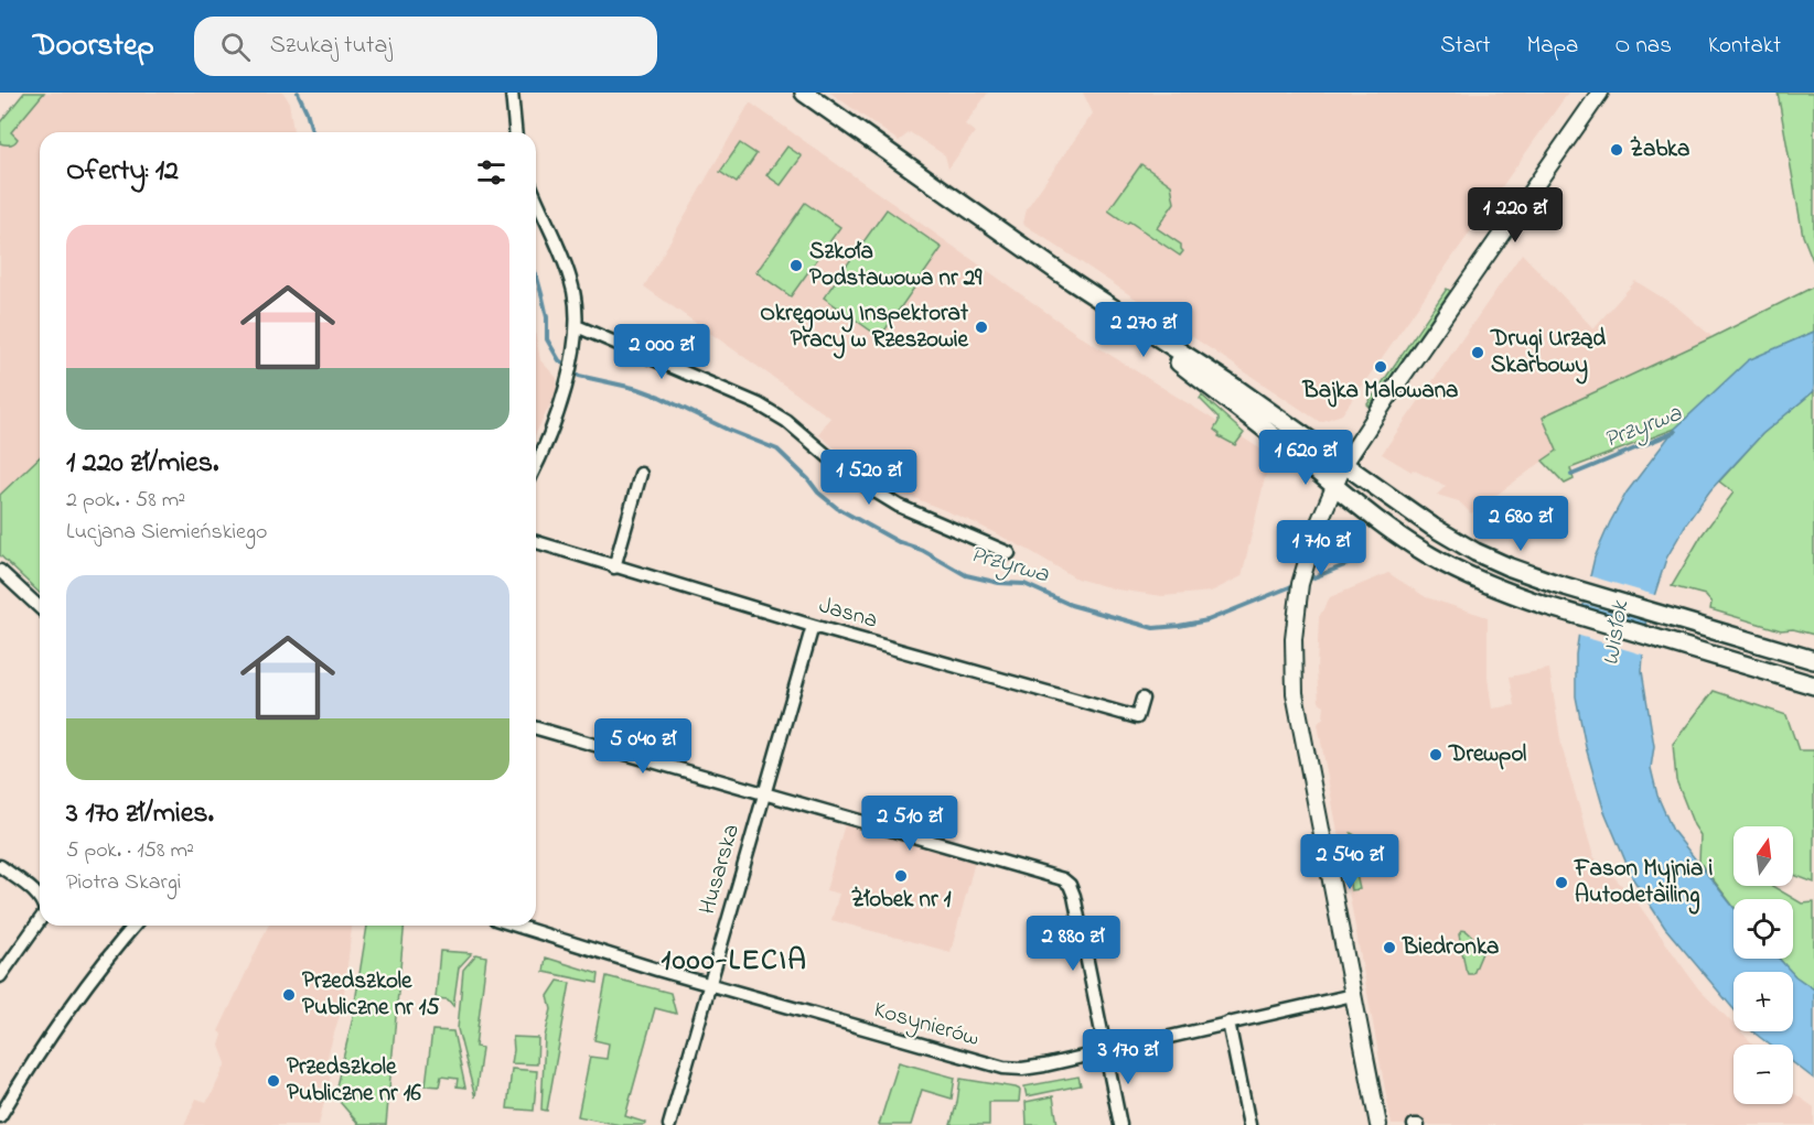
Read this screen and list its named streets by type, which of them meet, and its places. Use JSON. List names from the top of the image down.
{
  "streets": {
    "street": ["Jasna", "Husarska", "Kosynierów"]
  },
  "crossings": [
    ["Jasna", "Husarska"],
    ["Husarska", "Kosynierów"]
  ],
  "districts": ["1000-LECIA"],
  "water": ["Przyrwa", "Wisłok"],
  "places": [
    "Żabka",
    "Szkoła Podstawowa nr 29",
    "Okręgowy Inspektorat Pracy w Rzeszowie",
    "Drugi Urząd Skarbowy",
    "Bajka Malowana",
    "Drewpol",
    "Żłobek nr 1",
    "Fason Myjnia i Autodetailing",
    "Biedronka",
    "Przedszkole Publiczne nr 15",
    "Przedszkole Publiczne nr 16"
  ],
  "north": "top",
  "page": {
    "header": "Doorstep",
    "search": "Szukaj tutaj",
    "nav": [
      "Start",
      "Mapa",
      "O nas",
      "Kontakt"
    ],
    "heading": "Oferty: 12",
    "price": [
      "1 220 zł",
      "2 270 zł",
      "2 000 zł",
      "1 620 zł",
      "1 520 zł",
      "2 680 zł",
      "1 710 zł",
      "5 040 zł",
      "2 510 zł",
      "2 540 zł",
      "2 880 zł",
      "3 170 zł"
    ],
    "list": [
      {
        "name": "1 220 zł/mies.",
        "note": "2 pok. · 58 m² · Lucjana Siemieńskiego"
      },
      {
        "name": "3 170 zł/mies.",
        "note": "5 pok. · 158 m² · Piotra Skargi"
      }
    ],
    "map_buttons": ["+", "−"]
  }
}
